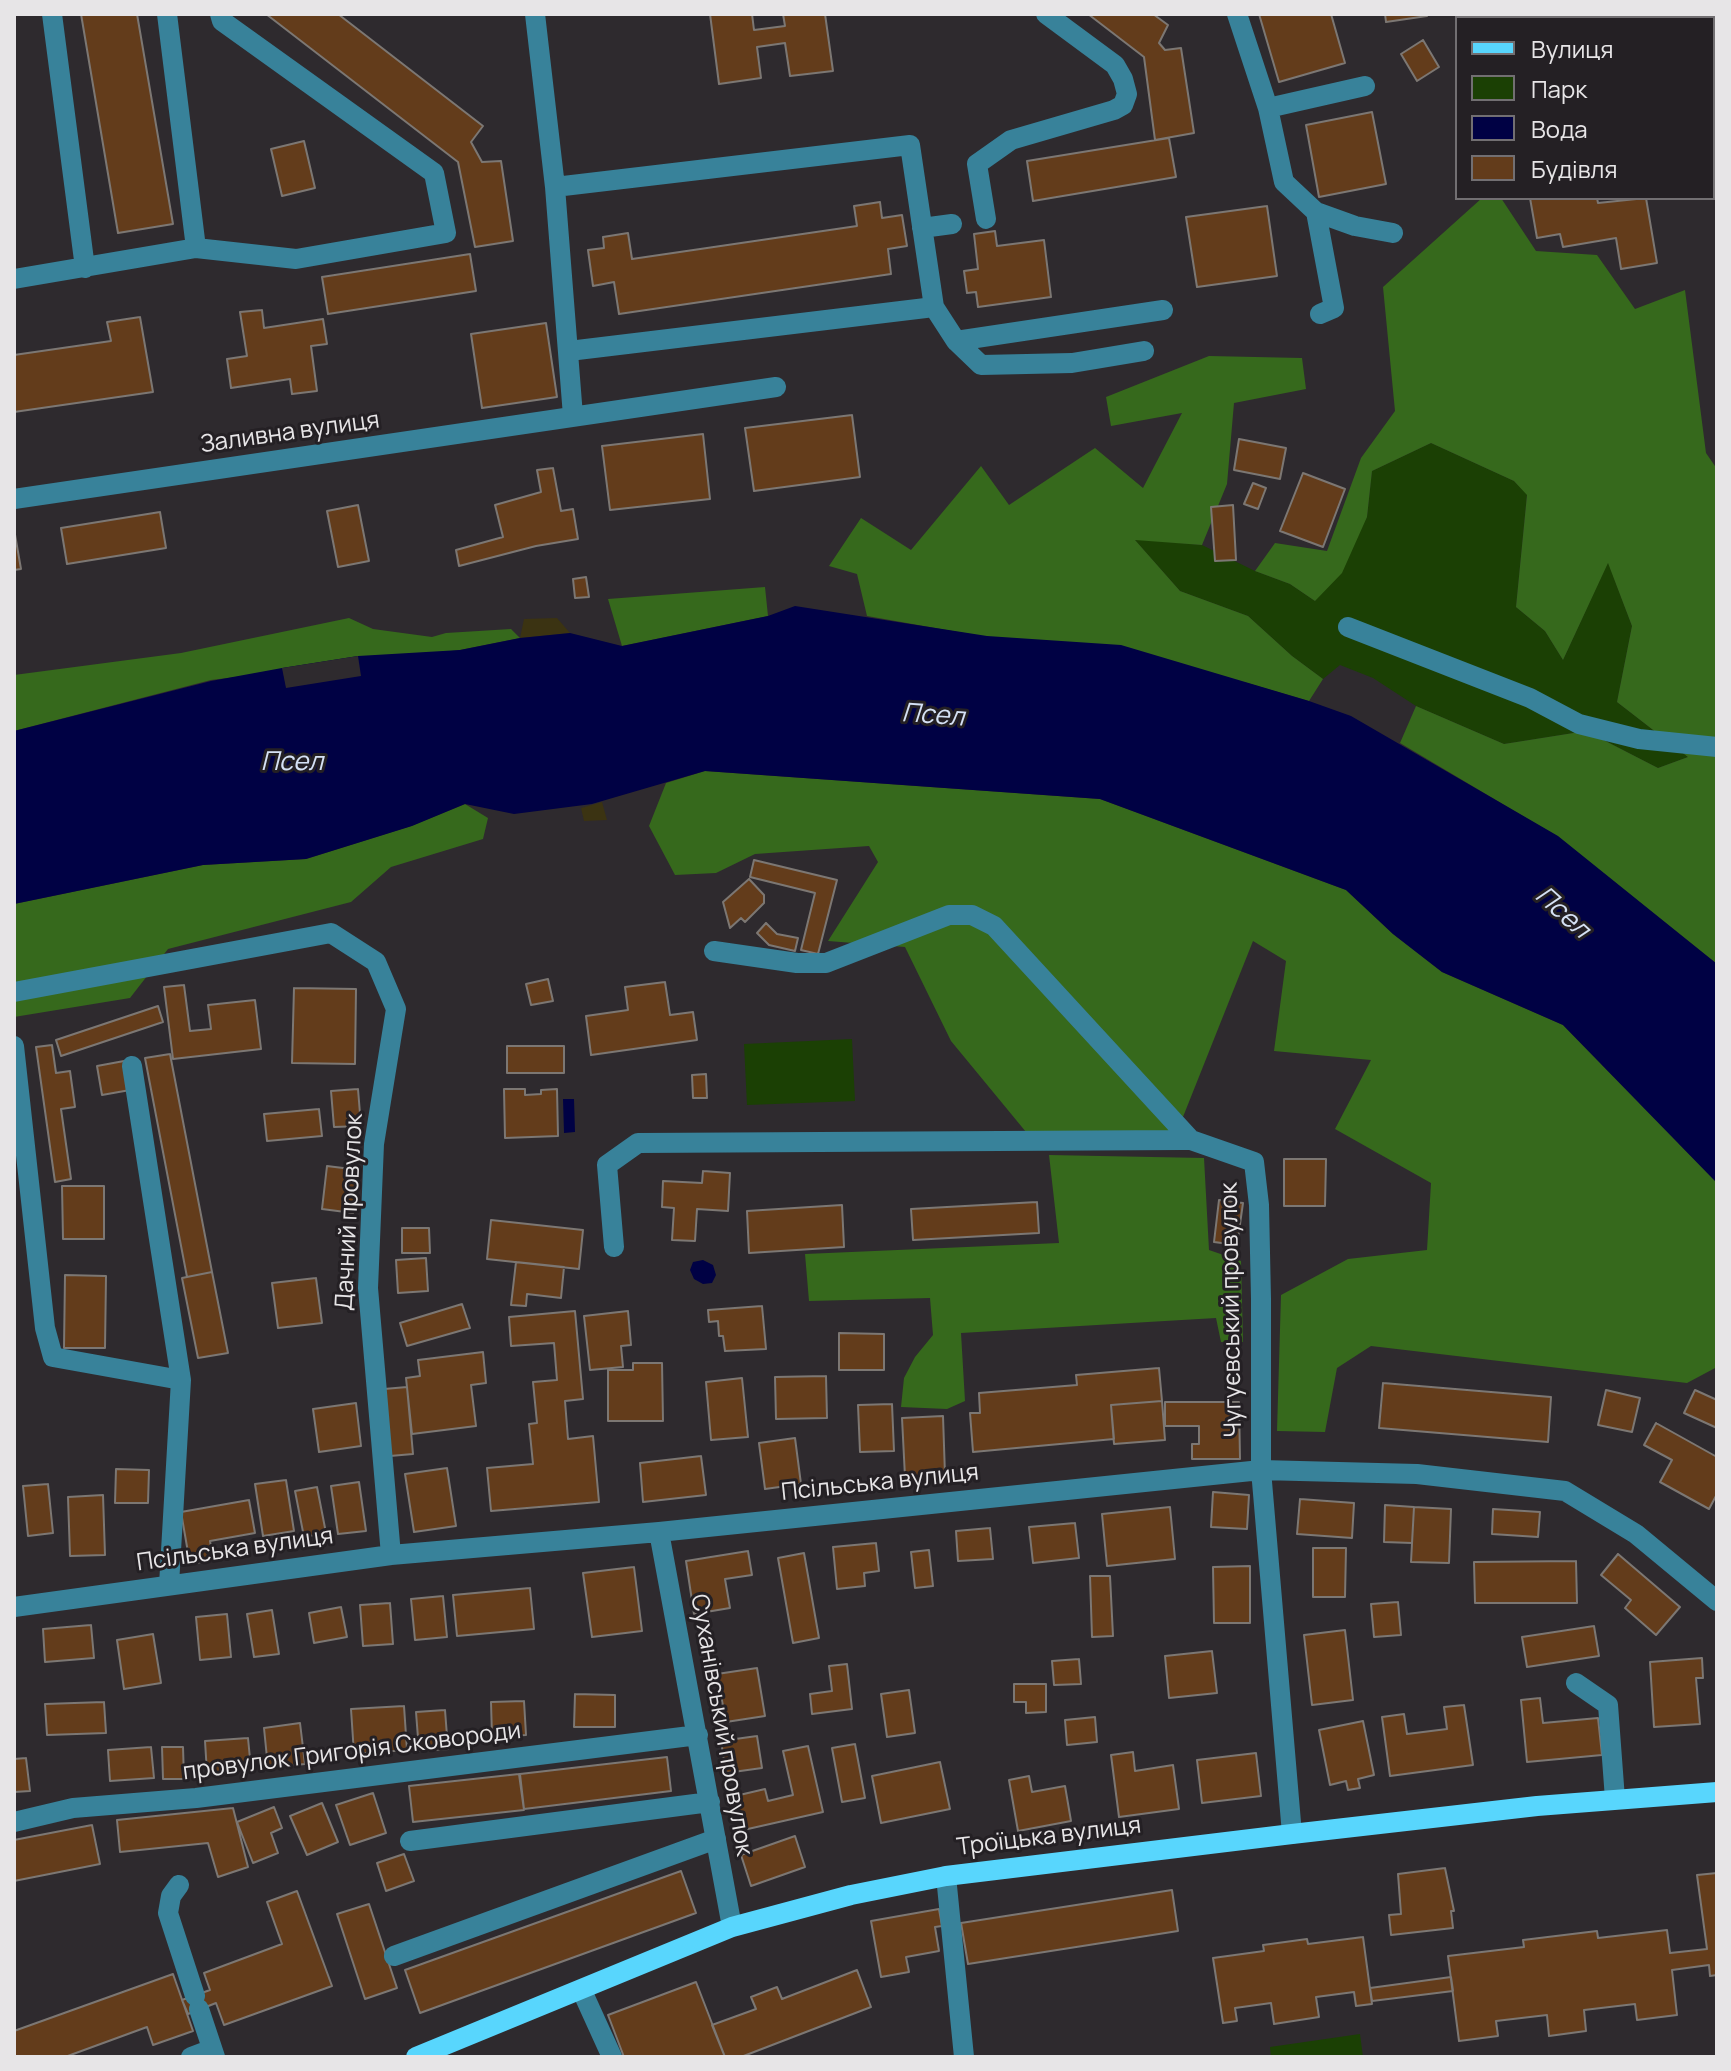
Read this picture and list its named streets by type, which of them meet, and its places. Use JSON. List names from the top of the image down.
{
  "streets": {
    "main road": ["Троїцька вулиця"],
    "street": [
      "Заливна вулиця",
      "Дачний провулок",
      "Чугуєвський провулок",
      "Псільська вулиця",
      "Суханівський провулок",
      "провулок Григорія Сковороди"
    ]
  },
  "crossings": [
    ["Дачний провулок", "Псільська вулиця"],
    ["Чугуєвський провулок", "Псільська вулиця"],
    ["Чугуєвський провулок", "Троїцька вулиця"],
    ["Псільська вулиця", "Суханівський провулок"],
    ["Суханівський провулок", "провулок Григорія Сковороди"],
    ["Суханівський провулок", "Троїцька вулиця"]
  ],
  "water": ["Псел"],
  "legend": [
    "Вулиця",
    "Парк",
    "Вода",
    "Будівля"
  ]
}
